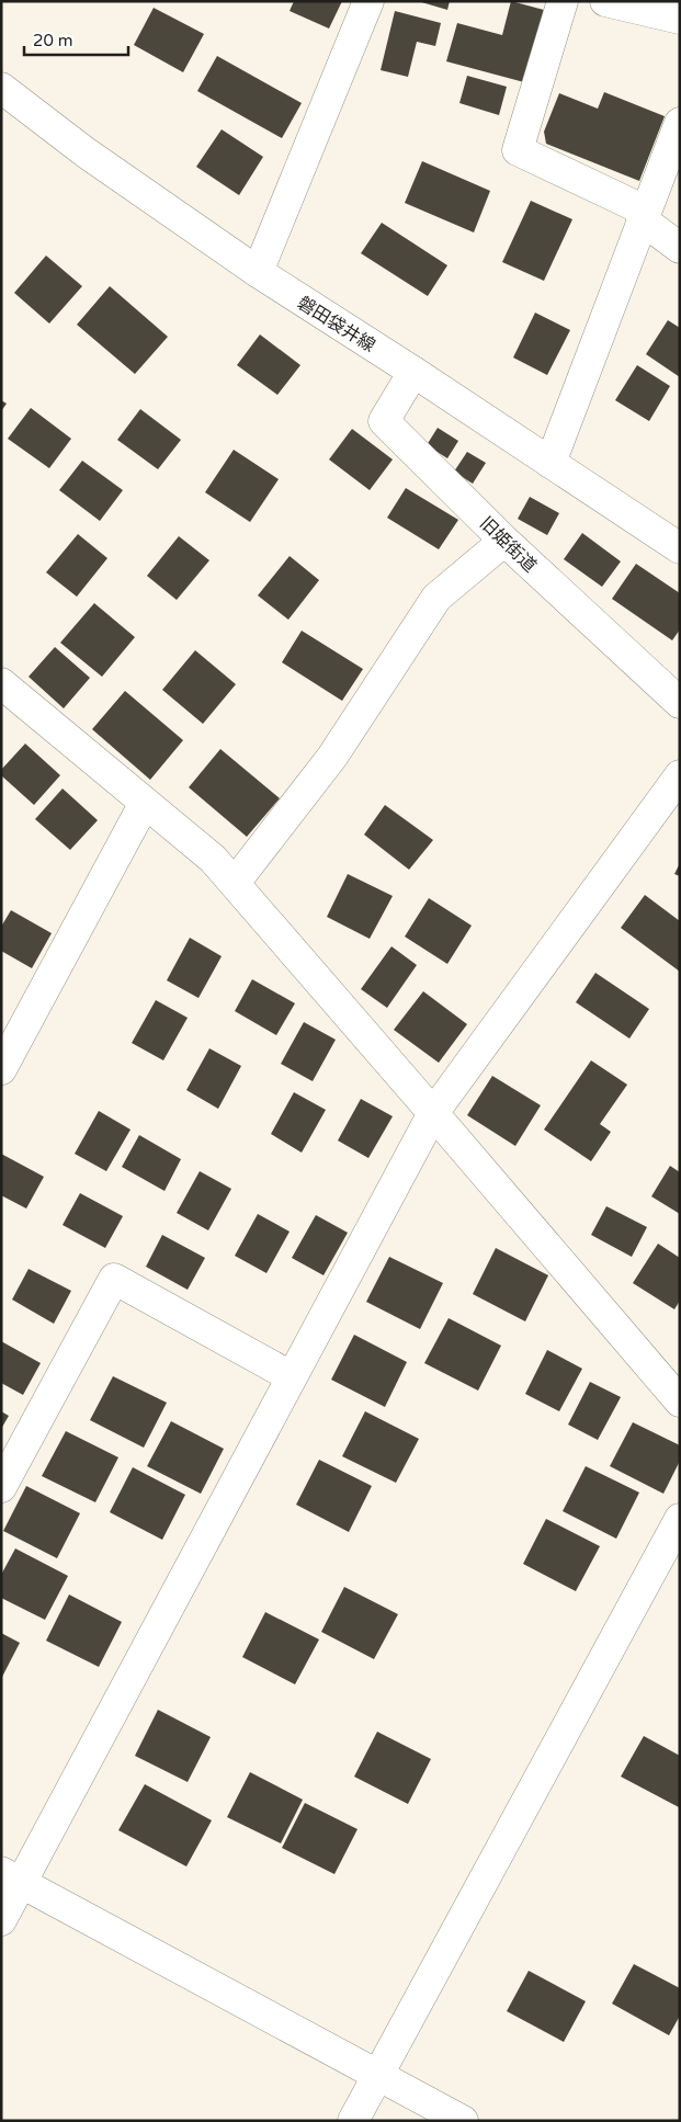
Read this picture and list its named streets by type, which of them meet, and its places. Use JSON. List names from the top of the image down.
{
  "streets": {
    "street": ["磐田袋井線", "旧姫街道"]
  },
  "crossings": [
    ["磐田袋井線", "旧姫街道"]
  ],
  "scale_bar": "20 m"
}
